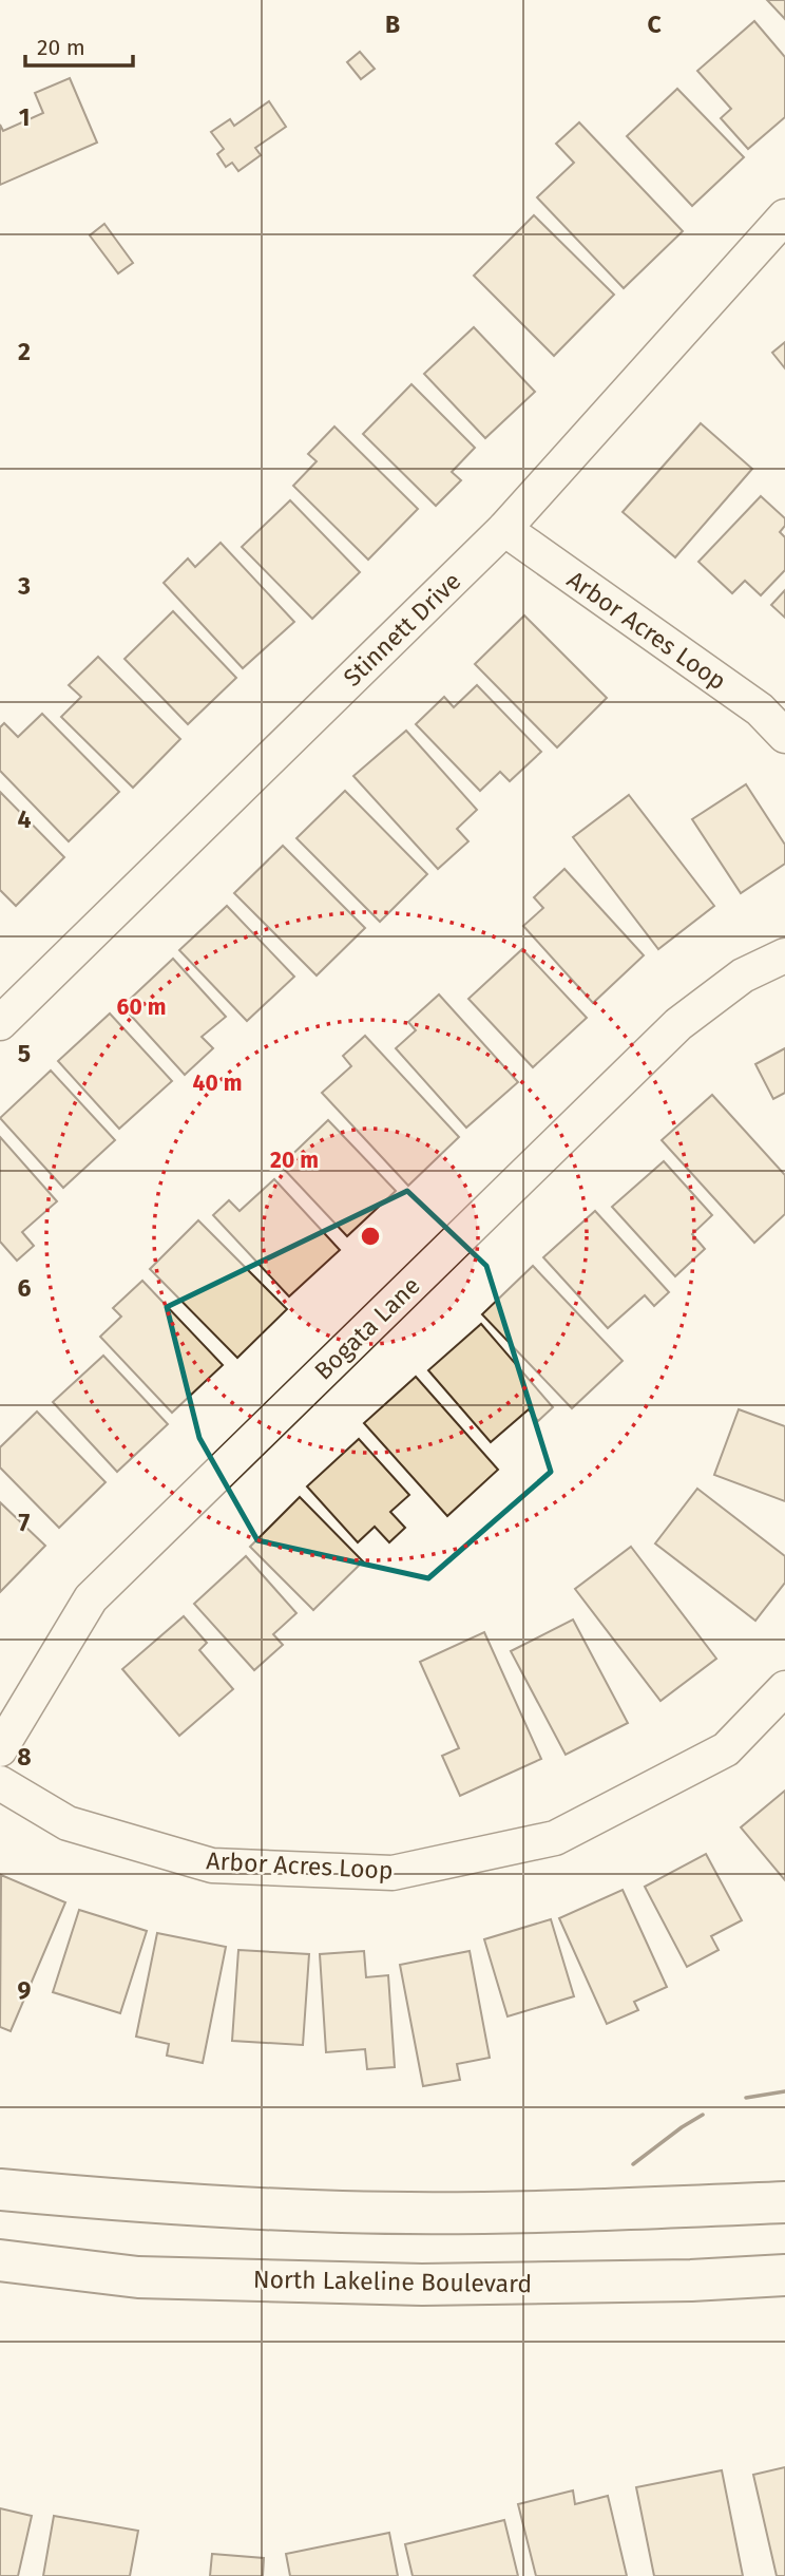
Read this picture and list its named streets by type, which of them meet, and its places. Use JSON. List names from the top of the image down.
{
  "streets": {
    "main road": ["North Lakeline Boulevard"],
    "street": ["Stinnett Drive", "Arbor Acres Loop", "Bogata Lane"]
  },
  "crossings": [
    ["Stinnett Drive", "Arbor Acres Loop"]
  ],
  "scale_bar": "20 m",
  "grid": {
    "columns": ["B", "C"],
    "rows": [
      "1",
      "2",
      "3",
      "4",
      "5",
      "6",
      "7",
      "8",
      "9"
    ]
  },
  "rings": ["60 m", "40 m", "20 m"]
}
